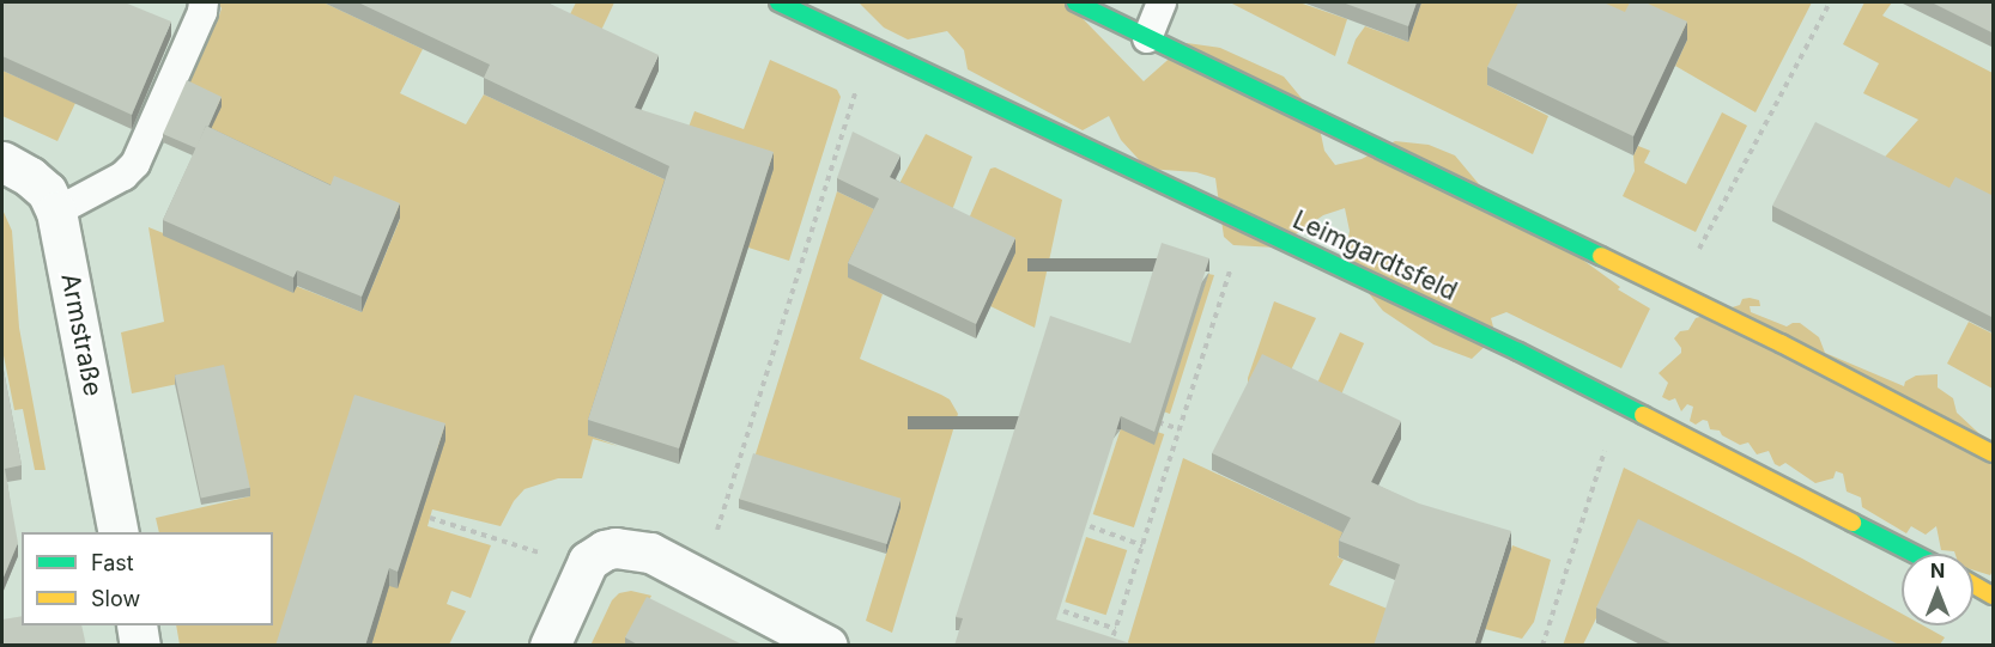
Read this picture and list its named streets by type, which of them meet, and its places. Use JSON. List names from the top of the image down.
{
  "streets": {
    "main road": ["Leimgardtsfeld"],
    "street": ["Armstraße"]
  },
  "legend": ["Fast", "Slow"],
  "north": "top"
}
